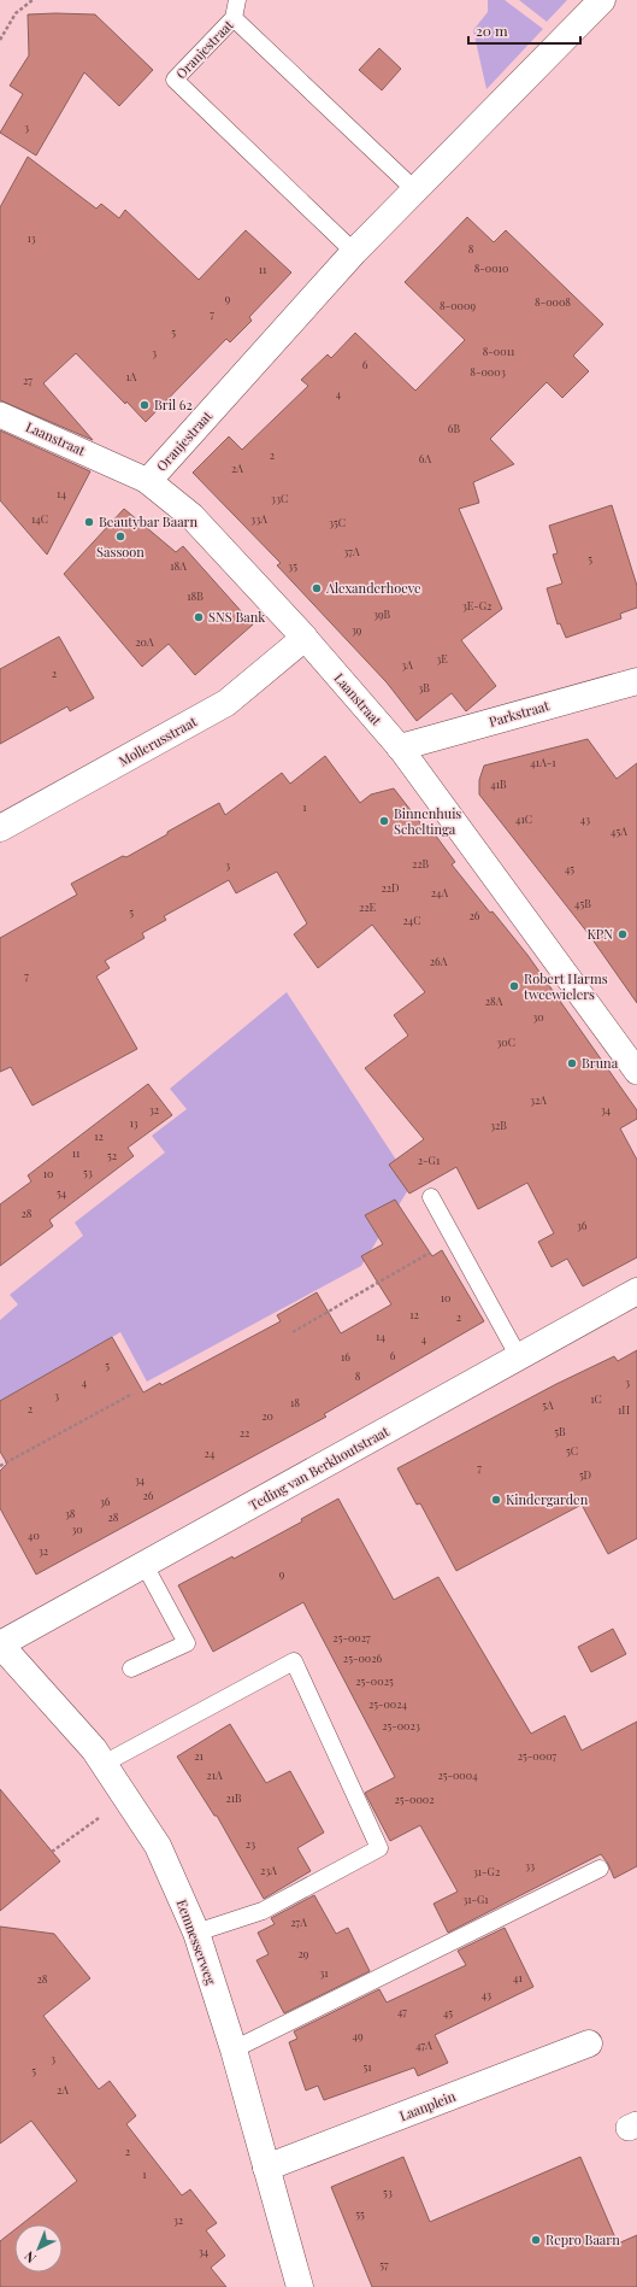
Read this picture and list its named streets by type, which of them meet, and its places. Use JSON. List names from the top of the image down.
{
  "streets": {
    "street": [
      "Oranjestraat",
      "Laanstraat",
      "Parkstraat",
      "Mollerusstraat",
      "Teding van Berkhoutstraat",
      "Eemnesserweg",
      "Laanplein"
    ]
  },
  "crossings": [
    ["Oranjestraat", "Laanstraat"],
    ["Laanstraat", "Parkstraat"],
    ["Laanstraat", "Mollerusstraat"],
    ["Teding van Berkhoutstraat", "Eemnesserweg"],
    ["Eemnesserweg", "Laanplein"]
  ],
  "places": [
    "Bril 62",
    "Beautybar Baarn",
    "Sassoon",
    "Alexanderhoeve",
    "SNS Bank",
    "Binnenhuis Scheltinga",
    "KPN",
    "Robert Harms tweewielers",
    "Bruna",
    "Kindergarden",
    "Repro Baarn"
  ],
  "house_numbers": [
    "3",
    "13",
    "8",
    "8-0010",
    "11",
    "9",
    "8-0008",
    "8-0009",
    "7",
    "5",
    "8-0011",
    "3",
    "6",
    "8-0003",
    "1A",
    "27",
    "4",
    "6B",
    "2",
    "6A",
    "2A",
    "14",
    "33C",
    "14C",
    "33A",
    "35C",
    "37A",
    "5",
    "18A",
    "35",
    "18B",
    "3E-G2",
    "39B",
    "39",
    "20A",
    "3E",
    "3A",
    "2",
    "3B",
    "41A-1",
    "41B",
    "1",
    "41C",
    "43",
    "45A",
    "22B",
    "3",
    "45",
    "22D",
    "24A",
    "45B",
    "22E",
    "5",
    "26",
    "24C",
    "26A",
    "7",
    "28A",
    "30",
    "30C",
    "32A",
    "32",
    "34",
    "13",
    "32B",
    "12",
    "11",
    "52",
    "2-G1",
    "53",
    "10",
    "54",
    "28",
    "36",
    "10",
    "12",
    "2",
    "14",
    "4",
    "6",
    "16",
    "5",
    "8",
    "4",
    "3",
    "3",
    "1C",
    "18",
    "5A",
    "2",
    "1H",
    "20",
    "5B",
    "22",
    "5C",
    "24",
    "7",
    "5D",
    "34",
    "26",
    "36",
    "38",
    "28",
    "30",
    "40",
    "32",
    "9",
    "25-0027",
    "25-0026",
    "25-0025",
    "25-0024",
    "25-0023",
    "21",
    "25-0007",
    "21A",
    "25-0004",
    "21B",
    "25-0002",
    "23",
    "33",
    "23A",
    "31-G2",
    "31-G1",
    "27A",
    "29",
    "31",
    "41",
    "28",
    "43",
    "47",
    "45",
    "49",
    "47A",
    "3",
    "51",
    "5",
    "2A",
    "2",
    "1",
    "53",
    "55",
    "32",
    "34",
    "57"
  ],
  "scale_bar": "20 m",
  "north": "bottom left"
}
